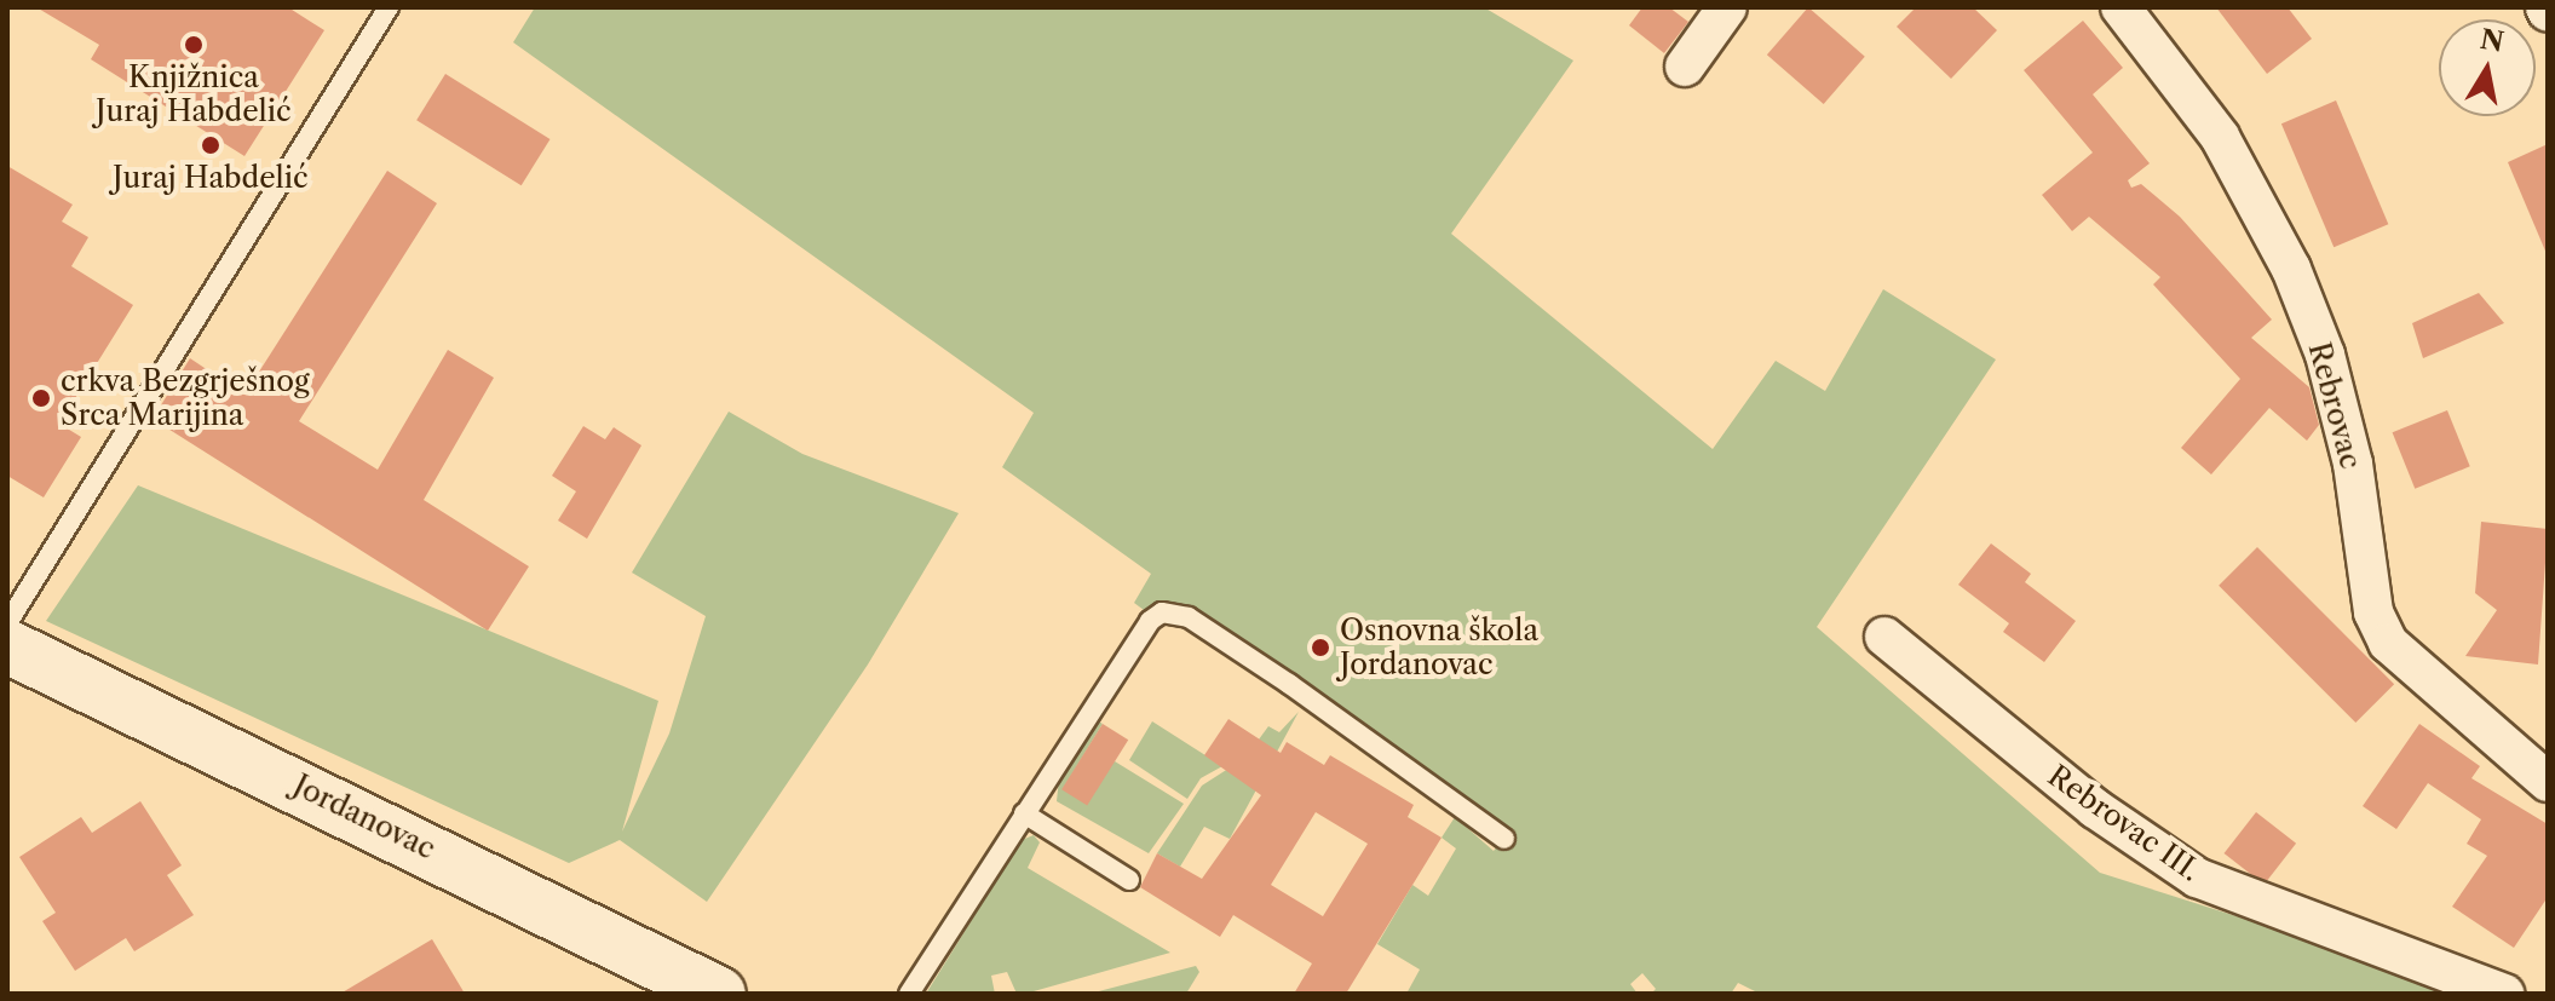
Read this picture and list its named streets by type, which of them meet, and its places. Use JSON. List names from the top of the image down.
{
  "streets": {
    "main road": ["Jordanovac"],
    "street": ["Rebrovac", "Rebrovac III."]
  },
  "places": [
    "Knjižnica Juraj Habdelić",
    "Juraj Habdelić",
    "crkva Bezgrješnog Srca Marijina",
    "Osnovna škola Jordanovac"
  ],
  "north": "top"
}
